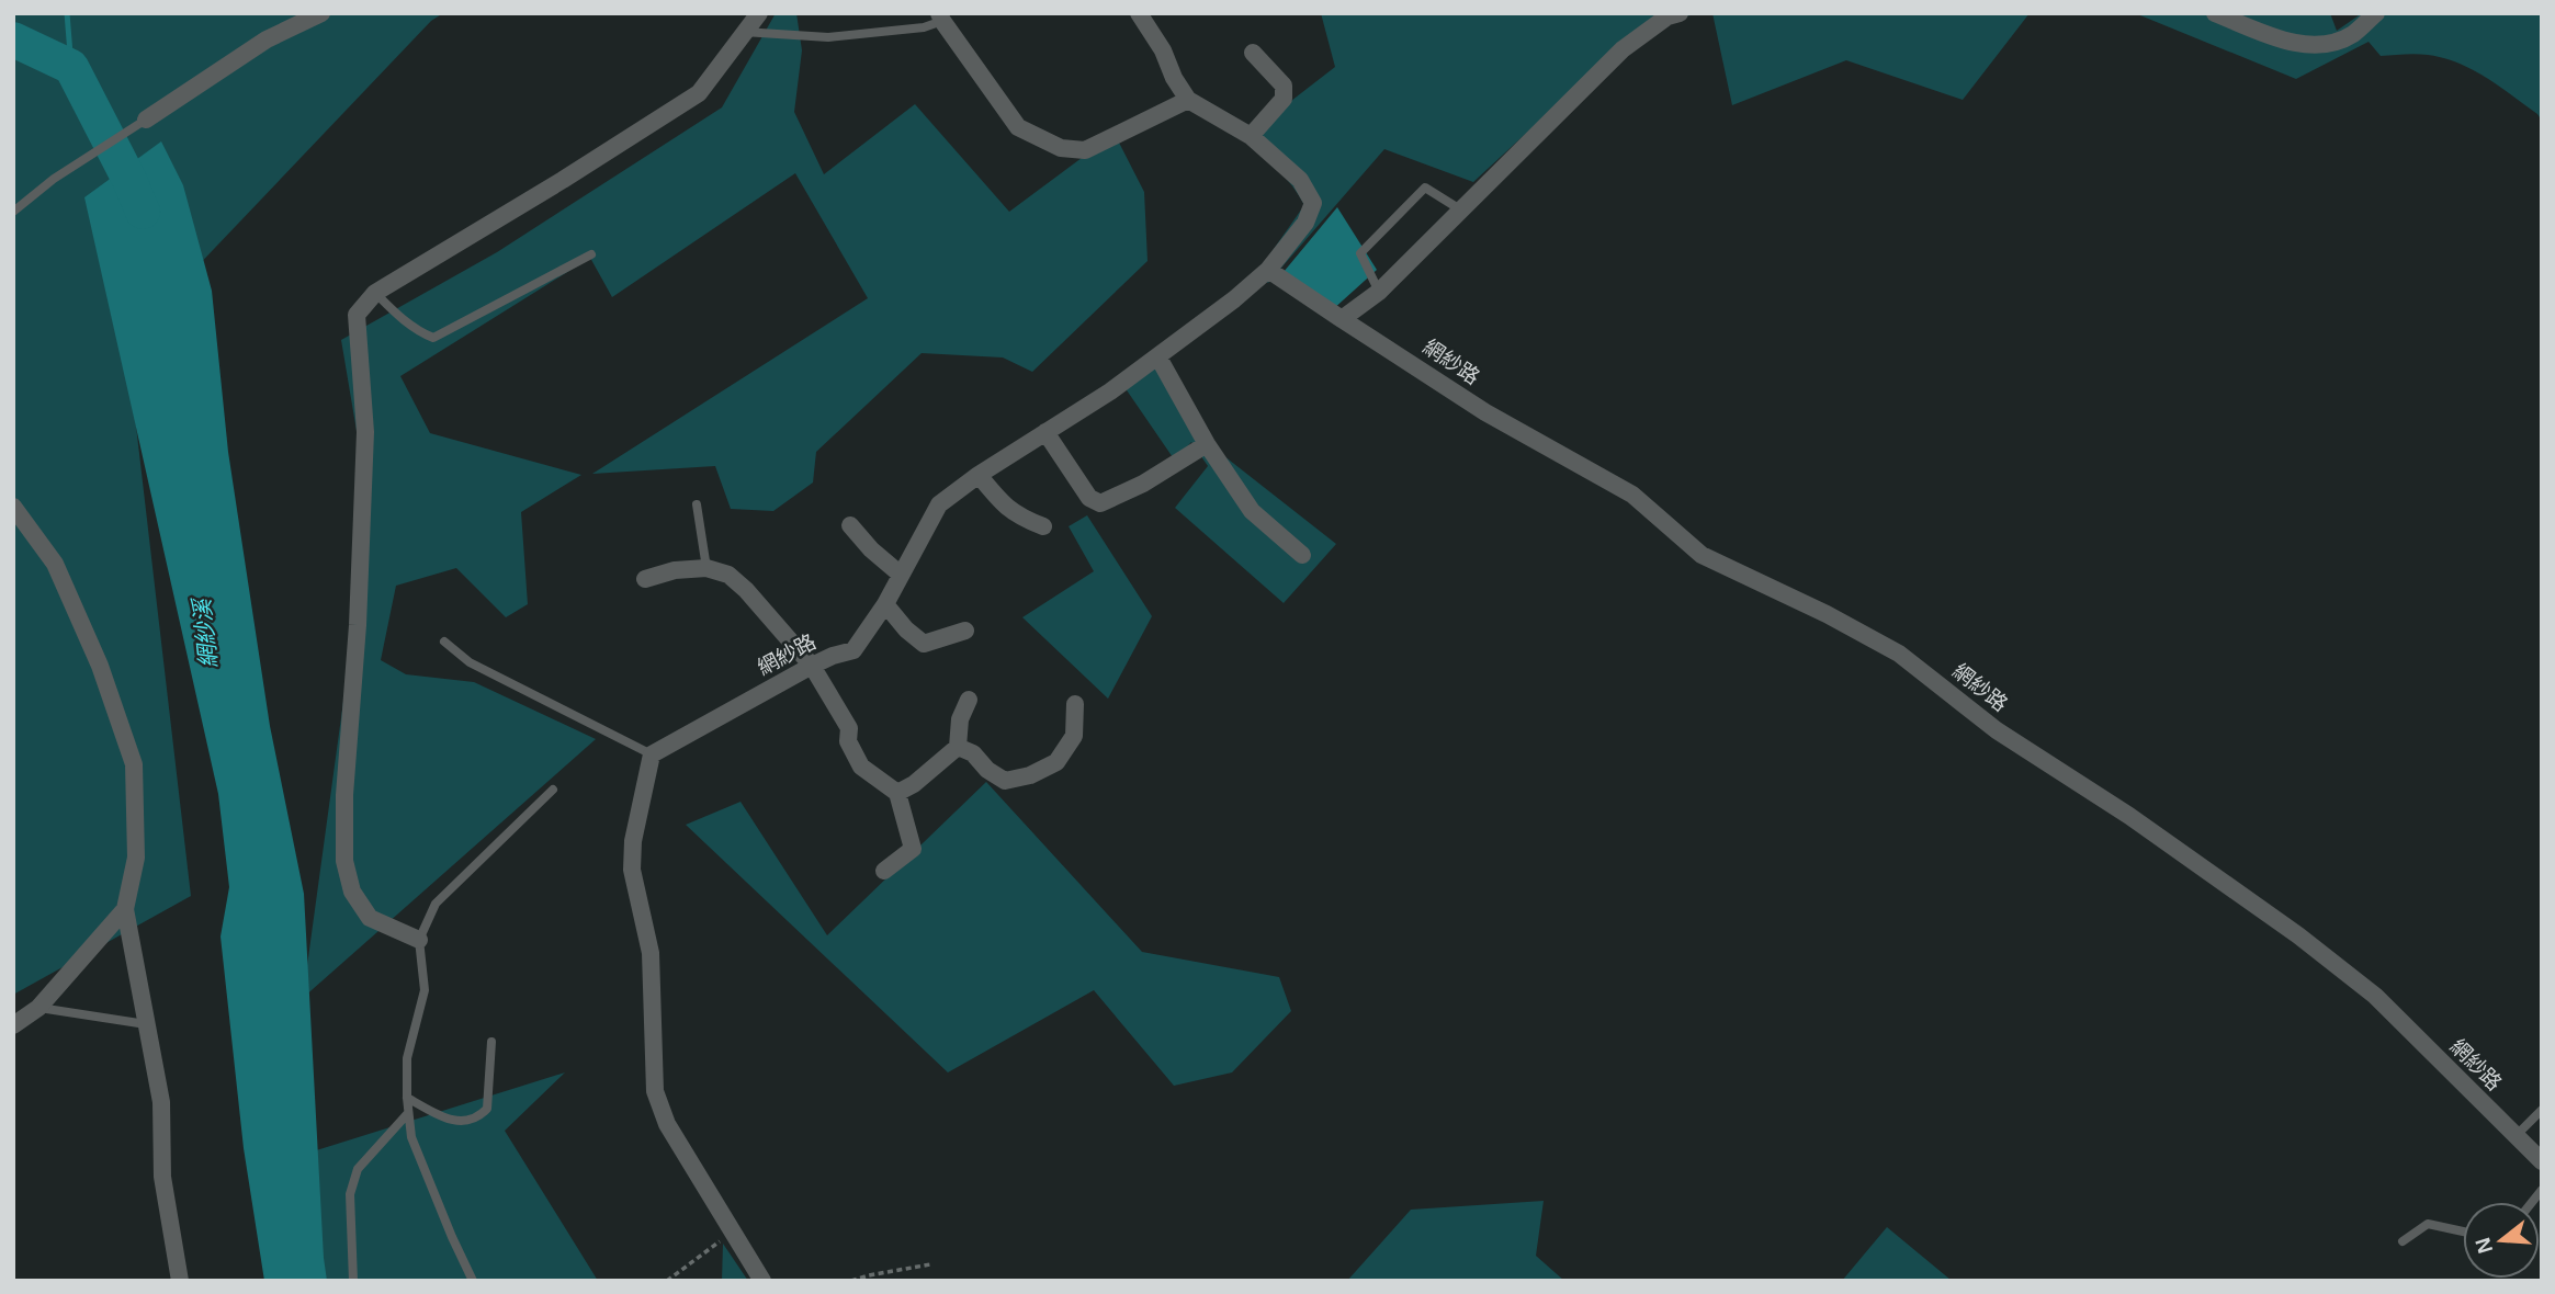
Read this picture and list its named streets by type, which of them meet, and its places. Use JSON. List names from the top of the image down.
{
  "streets": {
    "street": ["網紗路"]
  },
  "water": ["網紗溪"],
  "north": "left"
}
